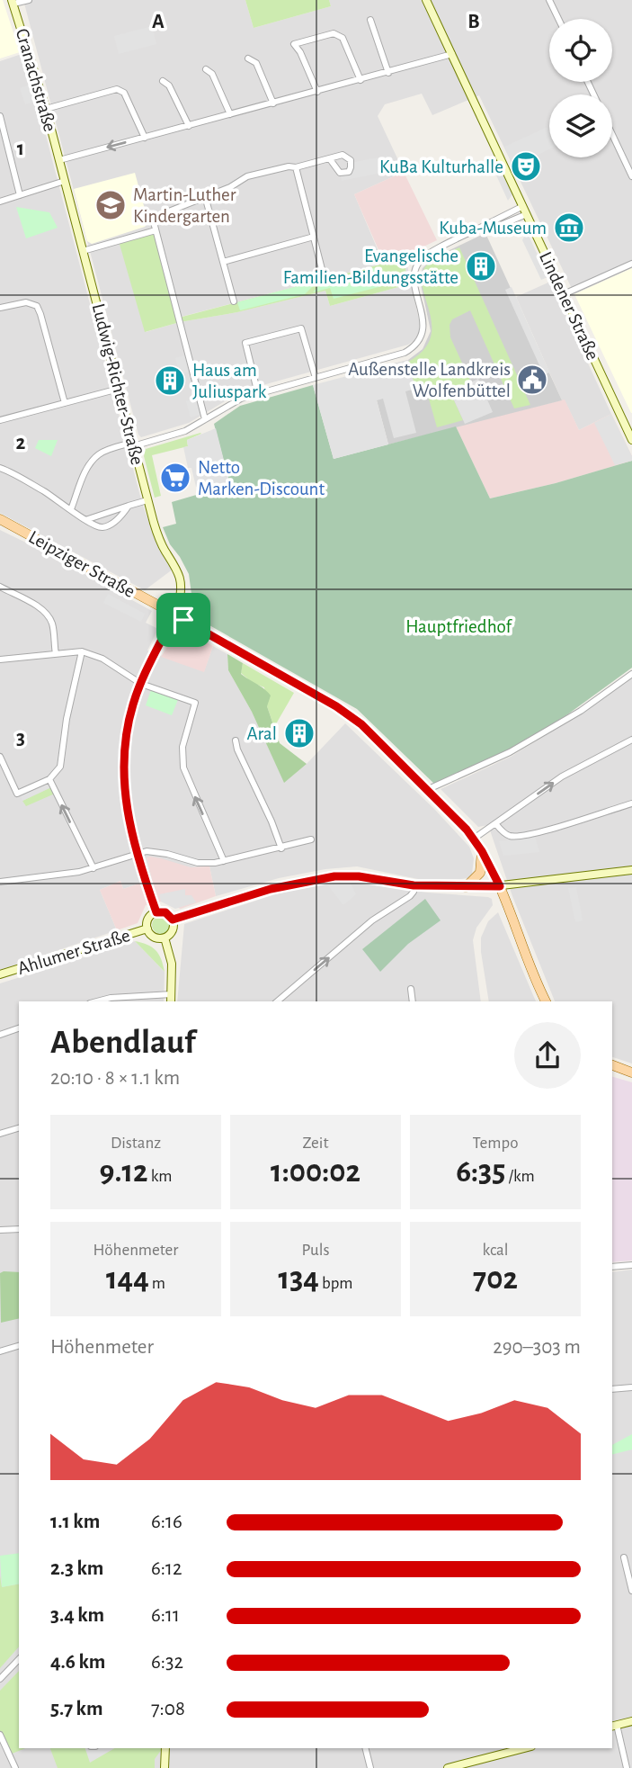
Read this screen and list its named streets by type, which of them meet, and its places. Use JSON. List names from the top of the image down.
{
  "streets": {
    "main road": ["Leipziger Straße"],
    "street": [
      "Cranachstraße",
      "Lindener Straße",
      "Ludwig-Richter-Straße",
      "Ahlumer Straße"
    ]
  },
  "crossings": [
    ["Cranachstraße", "Ludwig-Richter-Straße"],
    ["Ludwig-Richter-Straße", "Leipziger Straße"]
  ],
  "parks": ["Hauptfriedhof"],
  "places": {
    "theatre": ["KuBa Kulturhalle"],
    "school or university": ["Martin-Luther Kindergarten"],
    "museum": ["Kuba-Museum"],
    "building": ["Evangelische Familien-Bildungsstätte", "Haus am Juliuspark", "Aral"],
    "public building": ["Außenstelle Landkreis Wolfenbüttel"],
    "supermarket": ["Netto Marken-Discount"]
  },
  "page": {
    "heading": ["Abendlauf", "20:10 · 8 × 1.1 km"],
    "stats": [
      ["Distanz", "9.12 km"],
      ["Zeit", "1:00:02"],
      ["Tempo", "6:35 /km"],
      ["Höhenmeter", "144 m"],
      ["Puls", "134 bpm"],
      ["kcal", "702"]
    ],
    "chart": ["Höhenmeter", "290–303 m"],
    "list": [
      {
        "name": "1.1 km",
        "note": "6:16"
      },
      {
        "name": "2.3 km",
        "note": "6:12"
      },
      {
        "name": "3.4 km",
        "note": "6:11"
      },
      {
        "name": "4.6 km",
        "note": "6:32"
      },
      {
        "name": "5.7 km",
        "note": "7:08"
      }
    ]
  },
  "grid": {
    "columns": ["A", "B"],
    "rows": ["1", "2", "3"]
  }
}
